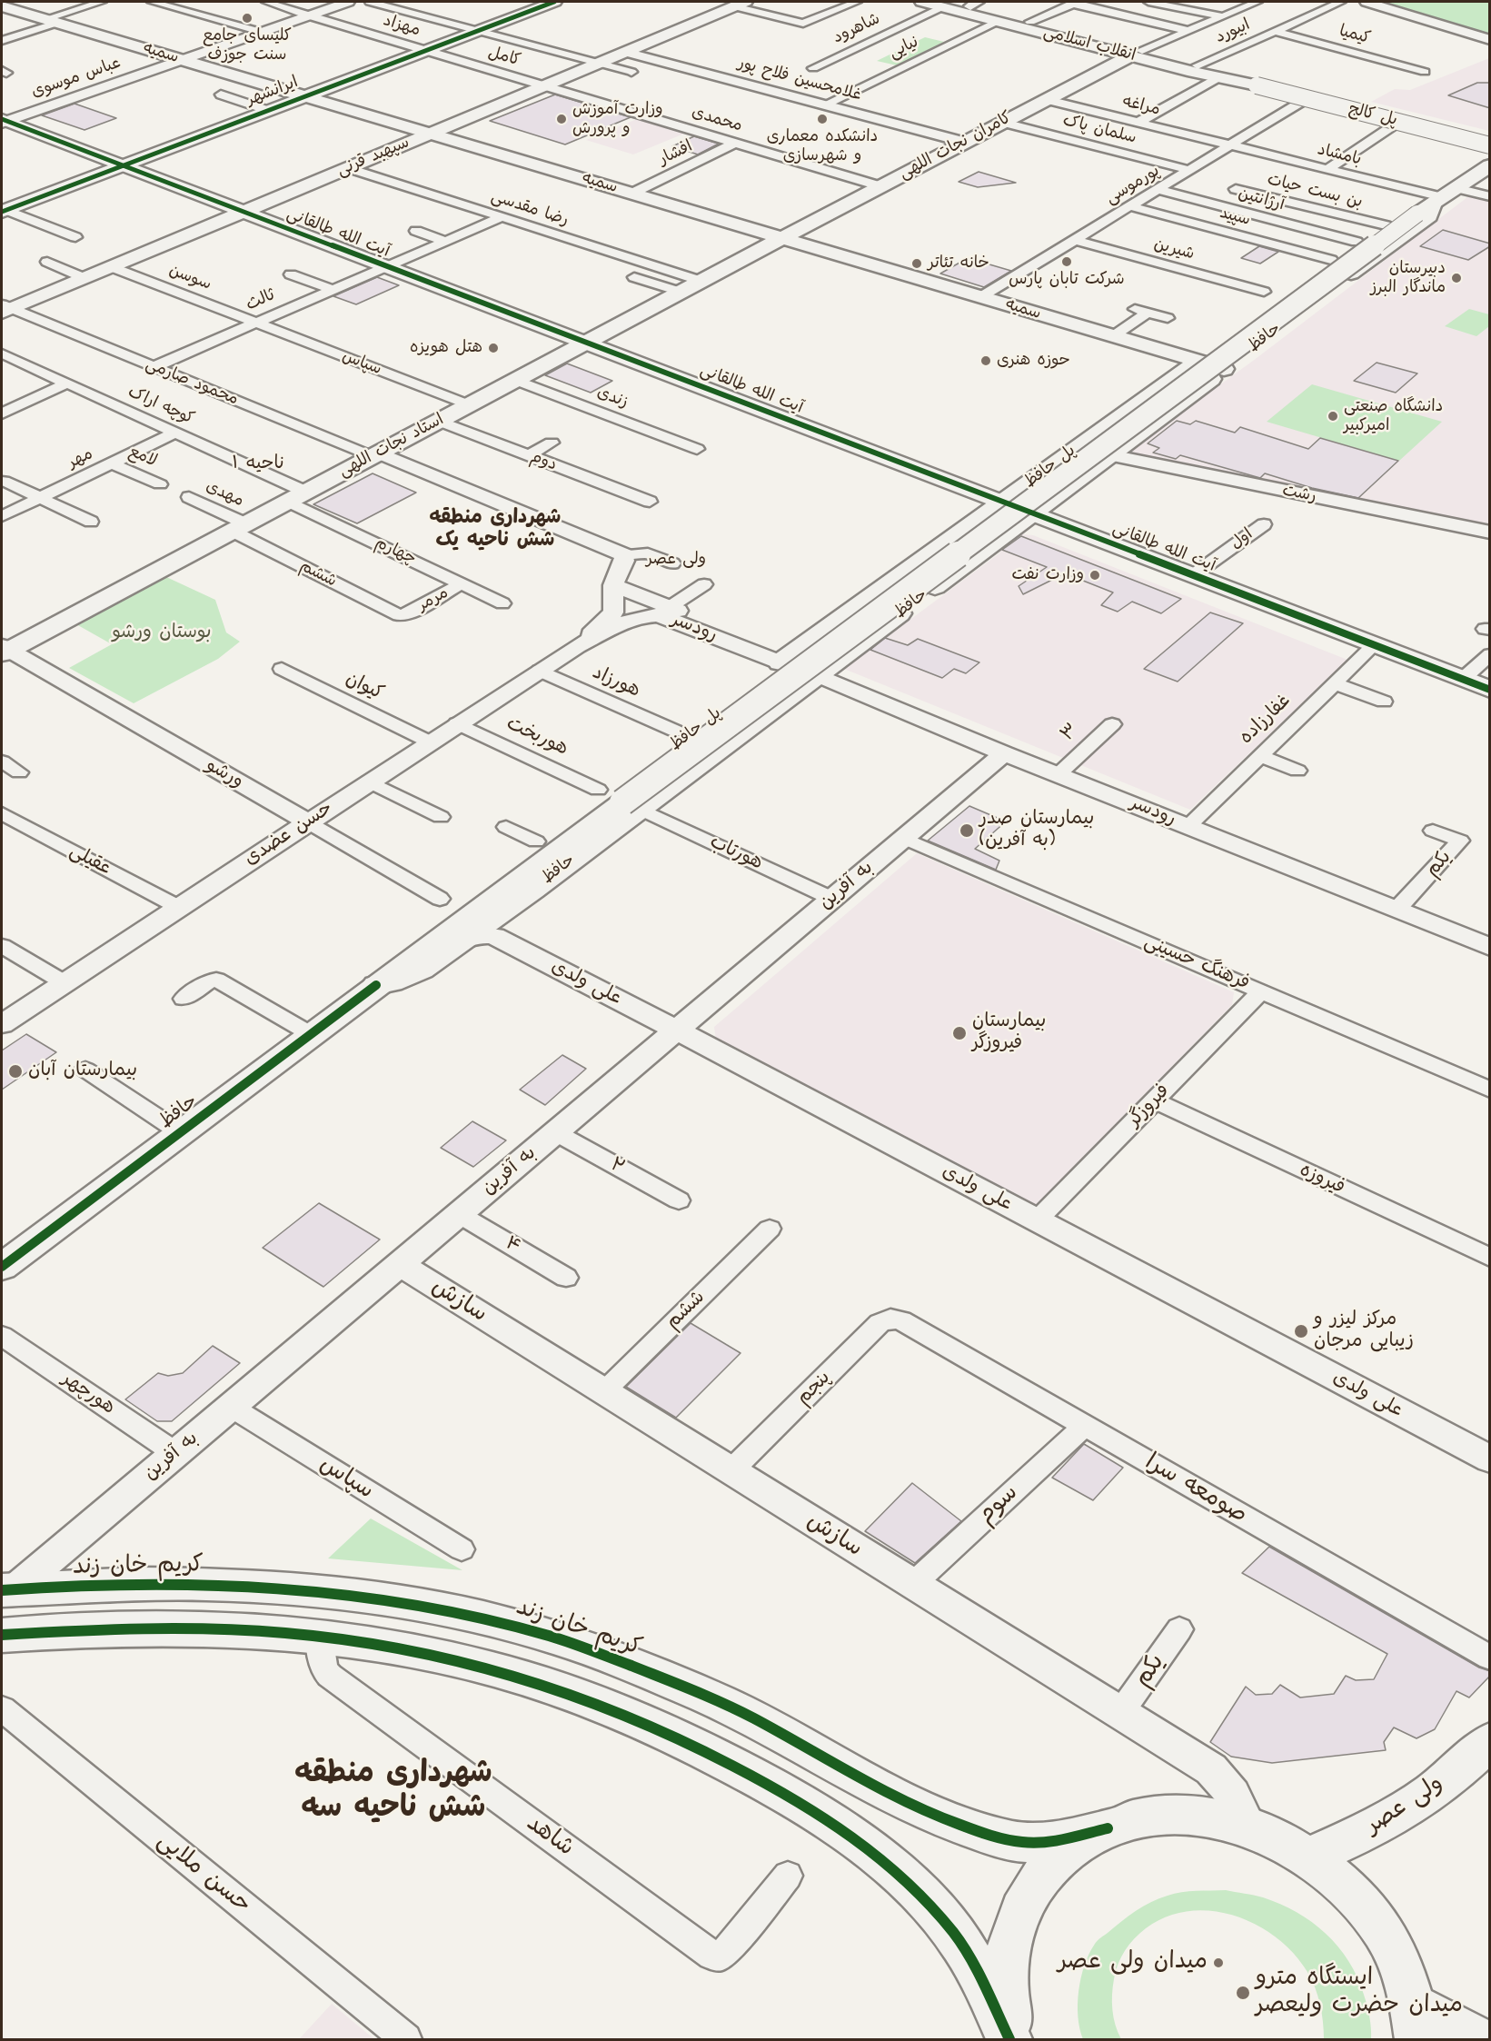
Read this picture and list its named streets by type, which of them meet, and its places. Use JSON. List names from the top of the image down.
{
  "streets": {
    "main road": [
      "انقلاب اسلامی",
      "سمیه",
      "ایرانشهر",
      "پل کالج",
      "کامران نجات اللهی",
      "سپهبد قرنی",
      "آیت الله طالقانی",
      "حافظ",
      "استاد نجات اللهی",
      "پل حافظ",
      "کریم خان زند",
      "ولی عصر"
    ],
    "street": [
      "مهزاد",
      "شاهرود",
      "ابیورد",
      "کیمیا",
      "نیایی",
      "کامل",
      "عباس موسوی",
      "غلامحسین فلاح‌ پور",
      "مراغه",
      "محمدی",
      "سلمان پاک",
      "افشار",
      "بامشاد",
      "پورموسی",
      "بن بست حیات",
      "آرژانتین",
      "رضا مقدسی",
      "سپید",
      "شیرین",
      "سوسن",
      "ثالث",
      "سپاس",
      "محمود صارمی",
      "زندی",
      "کوچه اراک",
      "لامع",
      "مهر",
      "دوم",
      "مهدی",
      "رشت",
      "اول",
      "چهارم",
      "ششم",
      "مرمر",
      "رودسر",
      "هورزاد",
      "کیوان",
      "غفارزاده",
      "۳",
      "هوربخت",
      "ورشو",
      "حسن عضدی",
      "هورتاب",
      "عقیلی",
      "یکم",
      "به آفرین",
      "فرهنگ حسینی",
      "علی ولدی",
      "فیروزگر",
      "۲",
      "فیروزه",
      "۴",
      "سازش",
      "پنجم",
      "هورچهر",
      "صومعه سرا",
      "سوم",
      "شاهد",
      "حسن ملایی"
    ]
  },
  "crossings": [
    ["مهزاد", "کامل"],
    ["مهزاد", "عباس موسوی"],
    ["مهزاد", "ایرانشهر"],
    ["شاهرود", "انقلاب اسلامی"],
    ["ابیورد", "کیمیا"],
    ["ابیورد", "انقلاب اسلامی"],
    ["انقلاب اسلامی", "نیایی"],
    ["انقلاب اسلامی", "پل کالج"],
    ["انقلاب اسلامی", "کامران نجات اللهی"],
    ["نیایی", "غلامحسین فلاح‌ پور"],
    ["سمیه", "عباس موسوی"],
    ["سمیه", "ایرانشهر"],
    ["سمیه", "کامران نجات اللهی"],
    ["سمیه", "افشار"],
    ["سمیه", "سپهبد قرنی"],
    ["سمیه", "پورموسی"],
    ["سمیه", "حافظ"],
    ["سمیه", "استاد نجات اللهی"],
    ["کامل", "ایرانشهر"],
    ["کامل", "محمدی"],
    ["کامل", "سپهبد قرنی"],
    ["عباس موسوی", "آیت الله طالقانی"],
    ["غلامحسین فلاح‌ پور", "کامران نجات اللهی"],
    ["غلامحسین فلاح‌ پور", "سپهبد قرنی"],
    ["ایرانشهر", "آیت الله طالقانی"],
    ["مراغه", "کامران نجات اللهی"],
    ["مراغه", "بامشاد"],
    ["مراغه", "پورموسی"],
    ["محمدی", "کامران نجات اللهی"],
    ["محمدی", "افشار"],
    ["محمدی", "سپهبد قرنی"],
    ["سلمان پاک", "کامران نجات اللهی"],
    ["سلمان پاک", "پورموسی"],
    ["کامران نجات اللهی", "استاد نجات اللهی"],
    ["بامشاد", "پورموسی"],
    ["بامشاد", "حافظ"],
    ["بامشاد", "پل حافظ"],
    ["سپهبد قرنی", "رضا مقدسی"],
    ["سپهبد قرنی", "آیت الله طالقانی"],
    ["سپهبد قرنی", "سوسن"],
    ["سپهبد قرنی", "محمود صارمی"],
    ["پورموسی", "آرژانتین"],
    ["پورموسی", "سپید"],
    ["پورموسی", "شیرین"],
    ["رضا مقدسی", "ثالث"],
    ["رضا مقدسی", "استاد نجات اللهی"],
    ["آیت الله طالقانی", "ثالث"],
    ["آیت الله طالقانی", "حافظ"],
    ["آیت الله طالقانی", "استاد نجات اللهی"],
    ["آیت الله طالقانی", "اول"],
    ["آیت الله طالقانی", "غفارزاده"],
    ["سوسن", "ثالث"],
    ["سوسن", "سپاس"],
    ["ثالث", "سپاس"],
    ["ثالث", "محمود صارمی"],
    ["حافظ", "پل حافظ"],
    ["حافظ", "رشت"],
    ["حافظ", "رودسر"],
    ["حافظ", "هورتاب"],
    ["حافظ", "علی ولدی"],
    ["سپاس", "استاد نجات اللهی"],
    ["سپاس", "به آفرین"],
    ["محمود صارمی", "استاد نجات اللهی"],
    ["زندی", "استاد نجات اللهی"],
    ["کوچه اراک", "استاد نجات اللهی"],
    ["کوچه اراک", "مهر"],
    ["کوچه اراک", "چهارم"],
    ["استاد نجات اللهی", "دوم"],
    ["استاد نجات اللهی", "مهدی"],
    ["استاد نجات اللهی", "چهارم"],
    ["استاد نجات اللهی", "ششم"],
    ["استاد نجات اللهی", "ورشو"],
    ["لامع", "مهر"],
    ["پل حافظ", "هورتاب"],
    ["مهدی", "ششم"],
    ["چهارم", "مرمر"],
    ["ششم", "مرمر"],
    ["ششم", "سازش"],
    ["رودسر", "غفارزاده"],
    ["رودسر", "۳"],
    ["رودسر", "حسن عضدی"],
    ["رودسر", "یکم"],
    ["رودسر", "به آفرین"],
    ["هورزاد", "حسن عضدی"],
    ["کیوان", "حسن عضدی"],
    ["هوربخت", "حسن عضدی"],
    ["ورشو", "حسن عضدی"],
    ["حسن عضدی", "عقیلی"],
    ["هورتاب", "به آفرین"],
    ["یکم", "سازش"],
    ["به آفرین", "فرهنگ حسینی"],
    ["به آفرین", "علی ولدی"],
    ["به آفرین", "۲"],
    ["به آفرین", "۴"],
    ["به آفرین", "سازش"],
    ["به آفرین", "هورچهر"],
    ["به آفرین", "کریم خان زند"],
    ["فرهنگ حسینی", "فیروزگر"],
    ["علی ولدی", "فیروزگر"],
    ["فیروزگر", "فیروزه"],
    ["سازش", "پنجم"],
    ["سازش", "سوم"],
    ["پنجم", "صومعه سرا"],
    ["صومعه سرا", "سوم"]
  ],
  "districts": [
    "ناحیه ۱",
    "شهرداری منطقه شش ناحیه یک",
    "ولی عصر",
    "شهرداری منطقه شش ناحیه سه"
  ],
  "parks": ["بوستان ورشو"],
  "places": [
    "کلیسای جامع سنت جوزف",
    "وزارت آموزش و پرورش",
    "دانشکده معماری و شهرسازی",
    "شرکت تابان پارس",
    "خانه تئاتر",
    "دبیرستان ماندگار البرز",
    "هتل هویزه",
    "حوزه هنری",
    "دانشگاه صنعتی امیرکبیر",
    "وزارت نفت",
    "بیمارستان صدر (به آفرین)",
    "بیمارستان فیروزگر",
    "بیمارستان آبان",
    "مرکز لیزر و زیبایی مرجان",
    "میدان ولی عصر",
    "ایستگاه مترو میدان حضرت ولیعصر"
  ]
}
